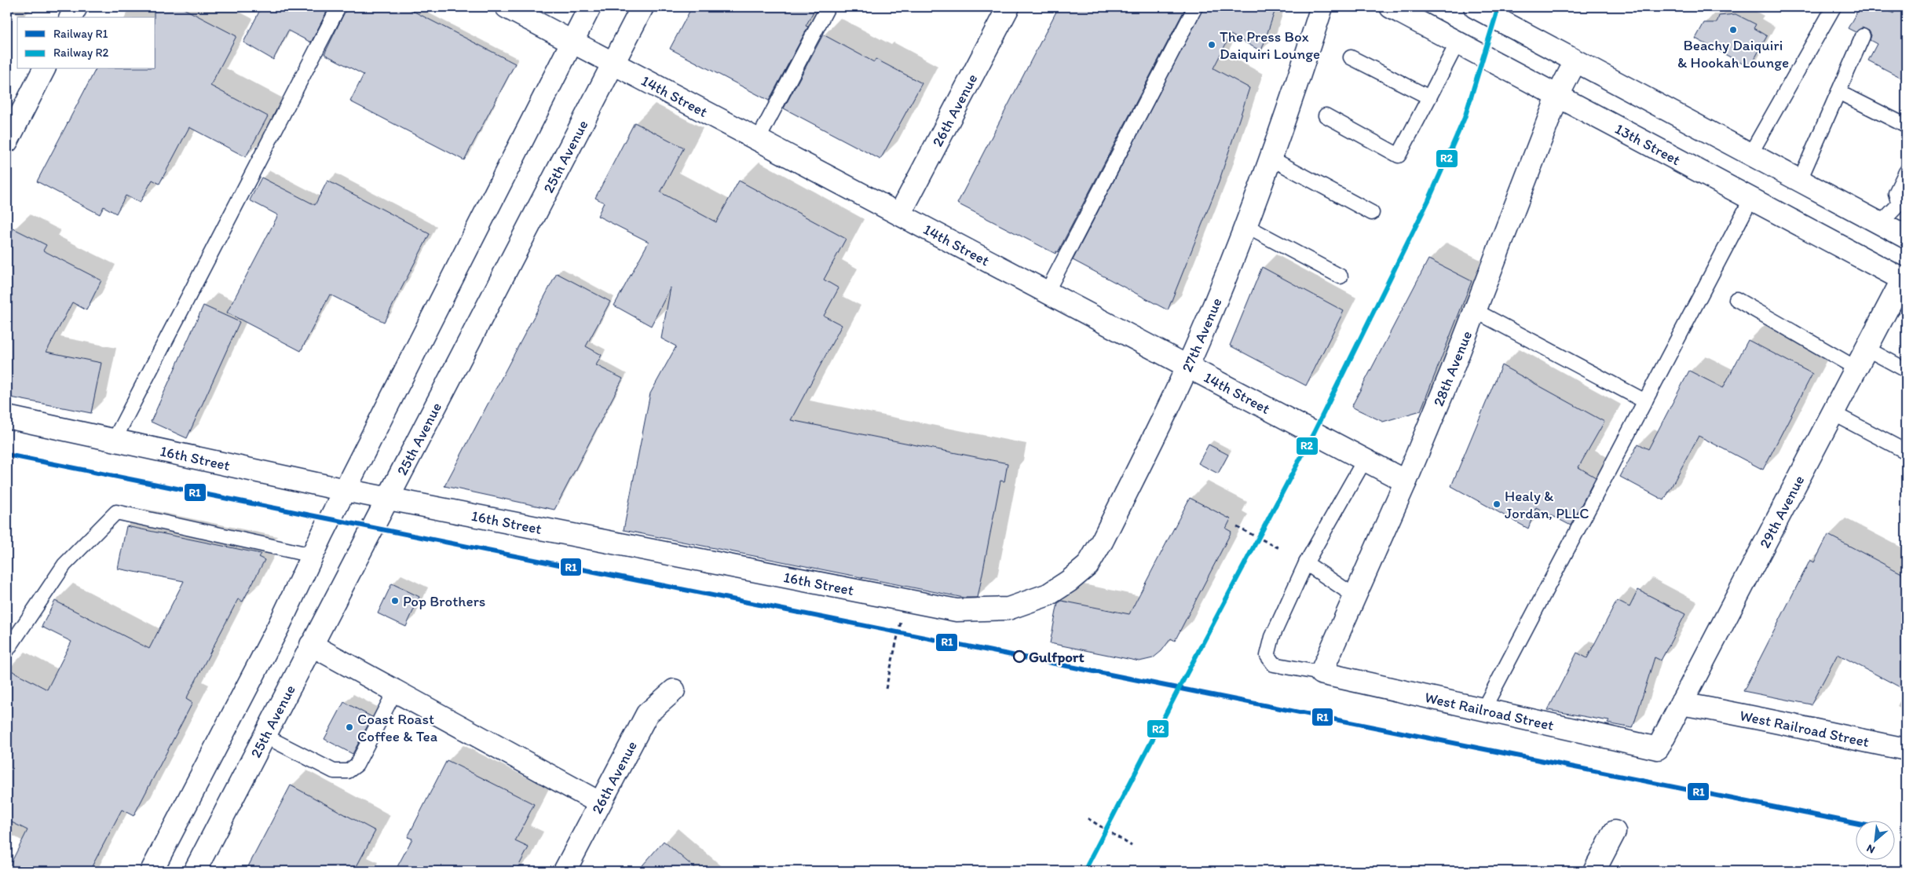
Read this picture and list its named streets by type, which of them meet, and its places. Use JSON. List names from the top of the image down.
{
  "streets": {
    "street": [
      "14th Street",
      "26th Avenue",
      "13th Street",
      "25th Avenue",
      "27th Avenue",
      "28th Avenue",
      "16th Street",
      "29th Avenue",
      "West Railroad Street"
    ]
  },
  "crossings": [
    ["14th Street", "26th Avenue"],
    ["14th Street", "25th Avenue"],
    ["14th Street", "27th Avenue"],
    ["14th Street", "28th Avenue"],
    ["13th Street", "28th Avenue"],
    ["13th Street", "29th Avenue"],
    ["25th Avenue", "16th Street"],
    ["27th Avenue", "16th Street"],
    ["28th Avenue", "West Railroad Street"],
    ["29th Avenue", "West Railroad Street"]
  ],
  "places": [
    "Beachy Daiquiri & Hookah Lounge",
    "The Press Box Daiquiri Lounge",
    "Healy & Jordan, PLLC",
    "Pop Brothers",
    "Gulfport",
    "Coast Roast Coffee & Tea"
  ],
  "lines": ["rail line R2", "rail line R1"],
  "legend": ["Railway R1", "Railway R2"],
  "north": "bottom left"
}
